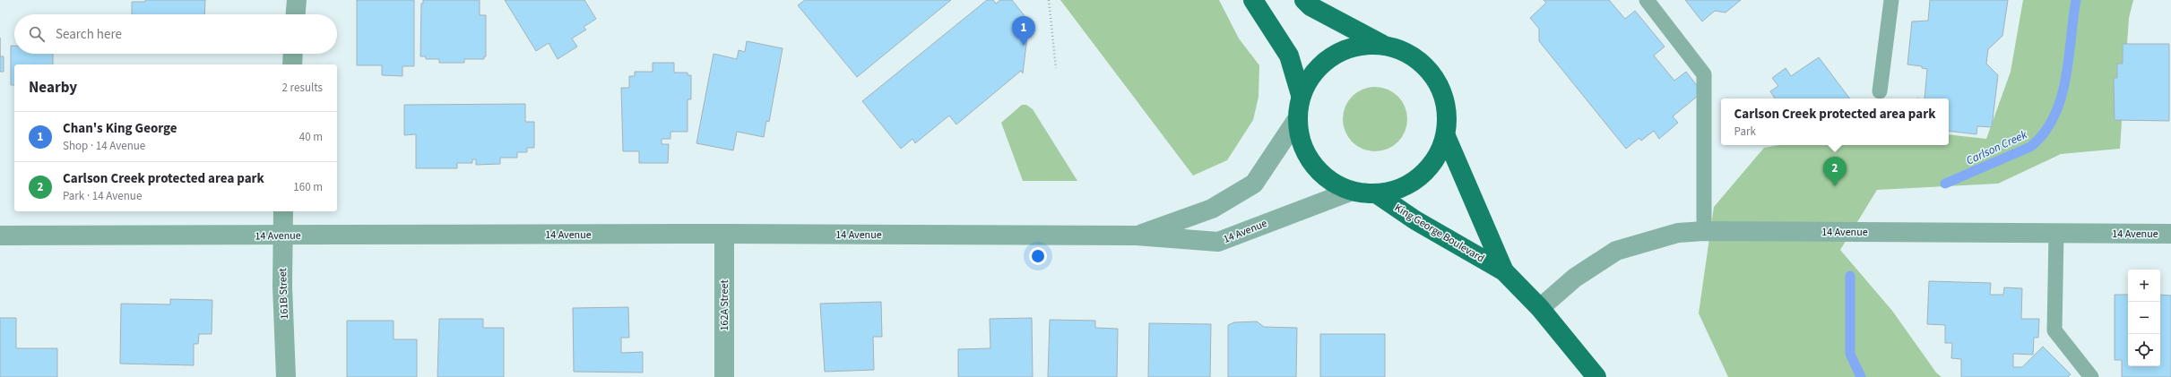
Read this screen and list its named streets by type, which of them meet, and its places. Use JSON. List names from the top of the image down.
{
  "streets": {
    "main road": ["King George Boulevard"],
    "street": ["14 Avenue", "161B Street", "162A Street"]
  },
  "crossings": [
    ["14 Avenue", "King George Boulevard"],
    ["14 Avenue", "161B Street"],
    ["14 Avenue", "162A Street"]
  ],
  "water": ["Carlson Creek"],
  "page": {
    "search": "Search here",
    "pins": ["1", "2"],
    "heading": ["Nearby", "2 results"],
    "popup": ["Carlson Creek protected area park", "Park"],
    "list": [
      {
        "mark": "1",
        "name": "Chan's King George",
        "note": "Shop · 14 Avenue",
        "value": "40 m"
      },
      {
        "mark": "2",
        "name": "Carlson Creek protected area park",
        "note": "Park · 14 Avenue",
        "value": "160 m"
      }
    ],
    "map_buttons": ["+", "−"]
  }
}
